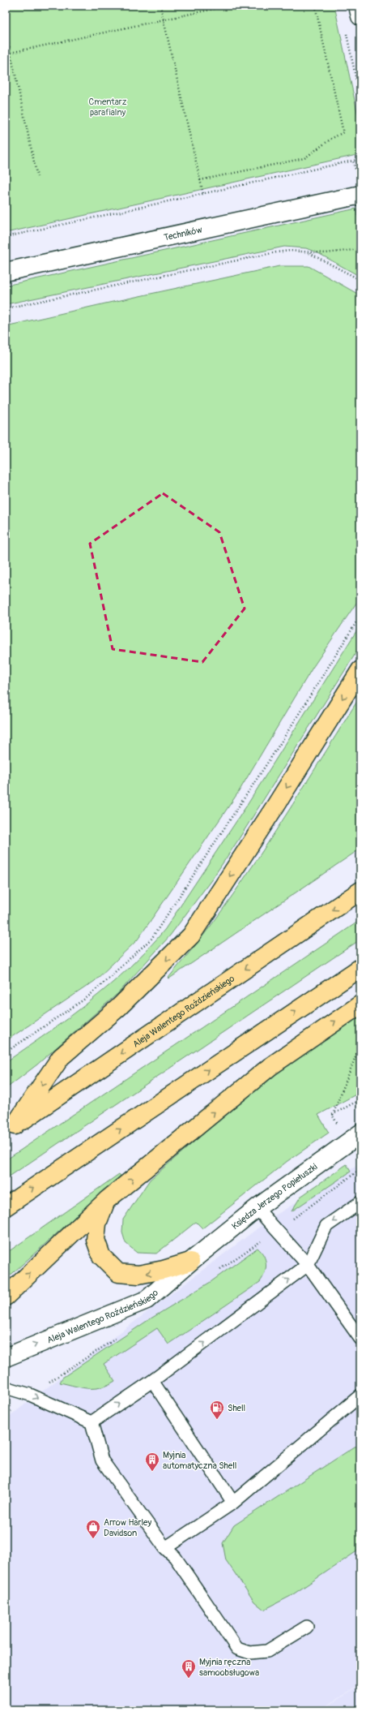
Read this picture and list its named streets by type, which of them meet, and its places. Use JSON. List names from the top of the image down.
{
  "streets": {
    "highway": ["Aleja Walentego Roździeńskiego"],
    "street": ["Techników", "Księdza Jerzego Popiełuszki"]
  },
  "crossings": [
    ["Aleja Walentego Roździeńskiego", "Księdza Jerzego Popiełuszki"]
  ],
  "parks": ["Cmentarz parafialny"],
  "places": {
    "fuel station": ["Shell"],
    "building": ["Myjnia automatyczna Shell", "Myjnia ręczna samoobsługowa"],
    "shop": ["Arrow Harley Davidson"]
  }
}
